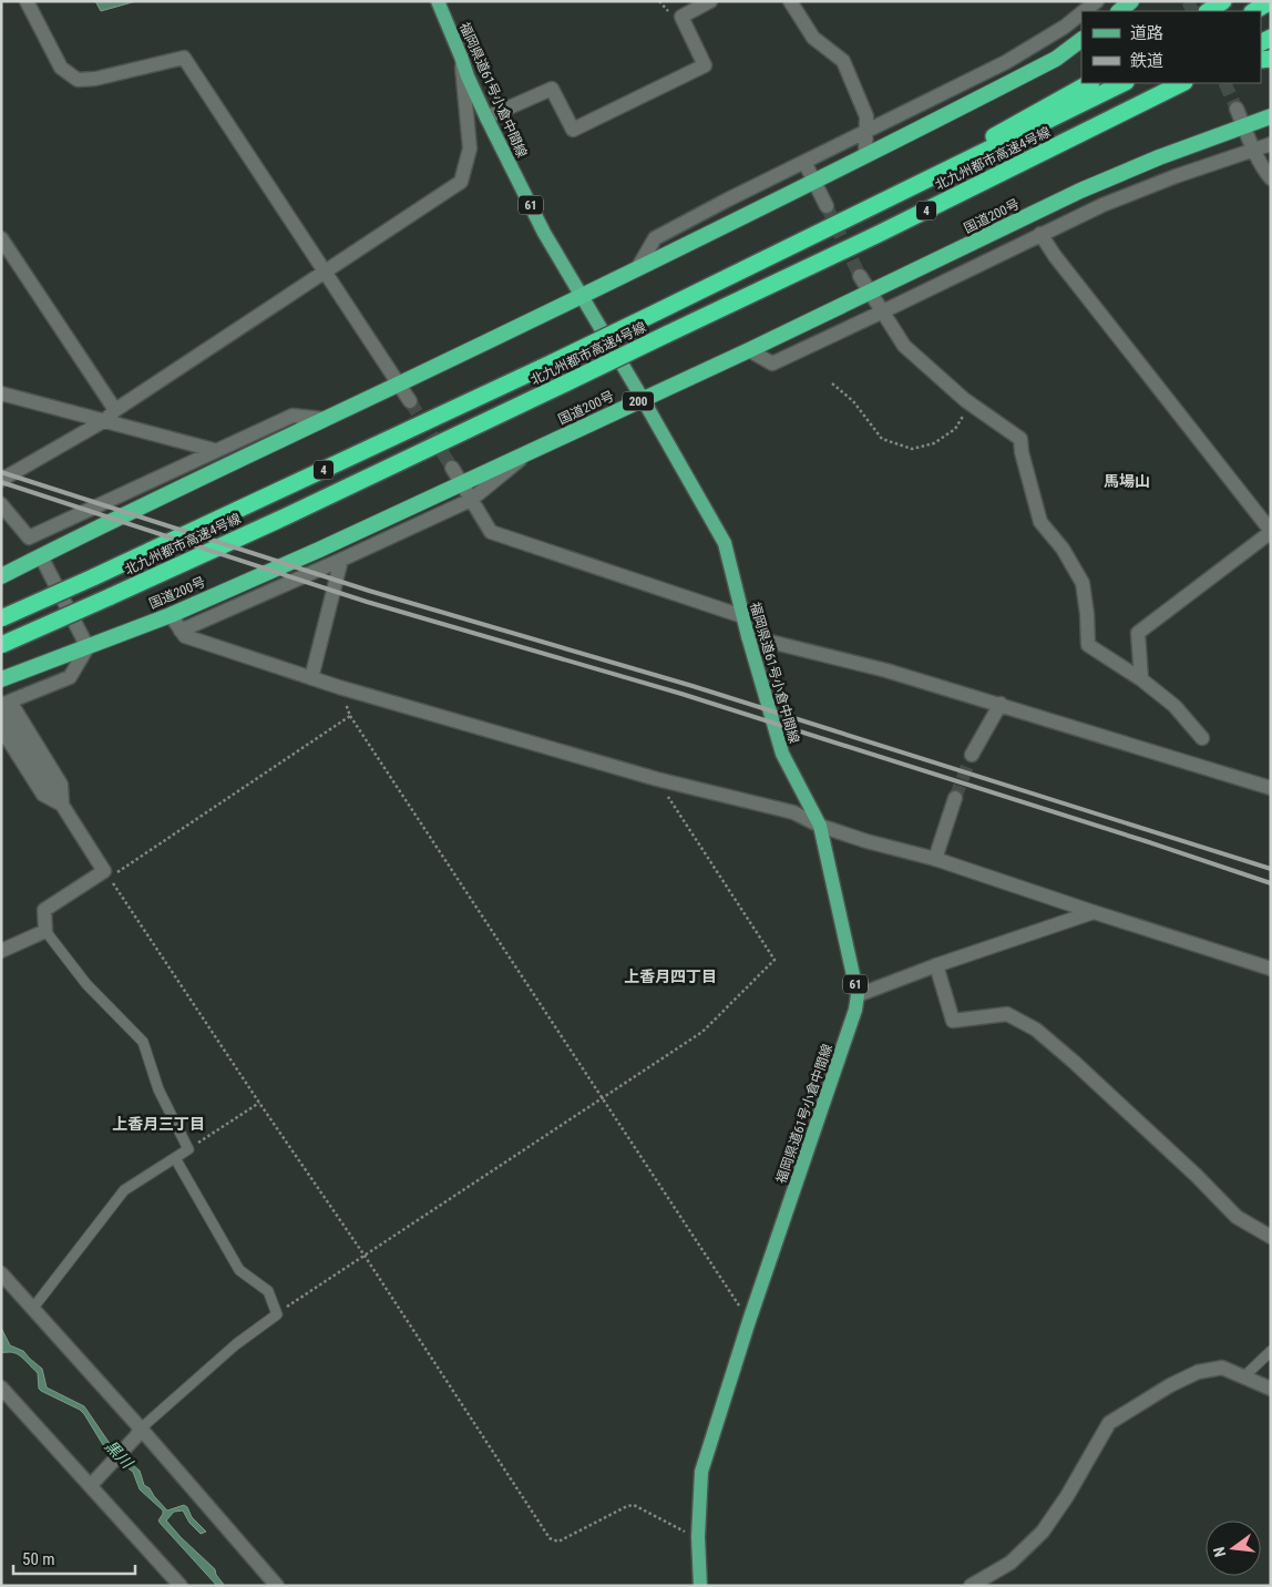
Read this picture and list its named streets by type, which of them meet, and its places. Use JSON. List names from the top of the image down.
{
  "streets": {
    "highway": [
      "北九州都市高速4号線",
      "4",
      "国道200号",
      "200"
    ],
    "main road": ["福岡県道61号小倉中間線", "61"]
  },
  "crossings": [
    ["福岡県道61号小倉中間線", "国道200号"]
  ],
  "districts": ["馬場山", "上香月四丁目", "上香月三丁目"],
  "water": ["黒川"],
  "legend": ["道路", "鉄道"],
  "scale_bar": "50 m",
  "north": "left"
}
